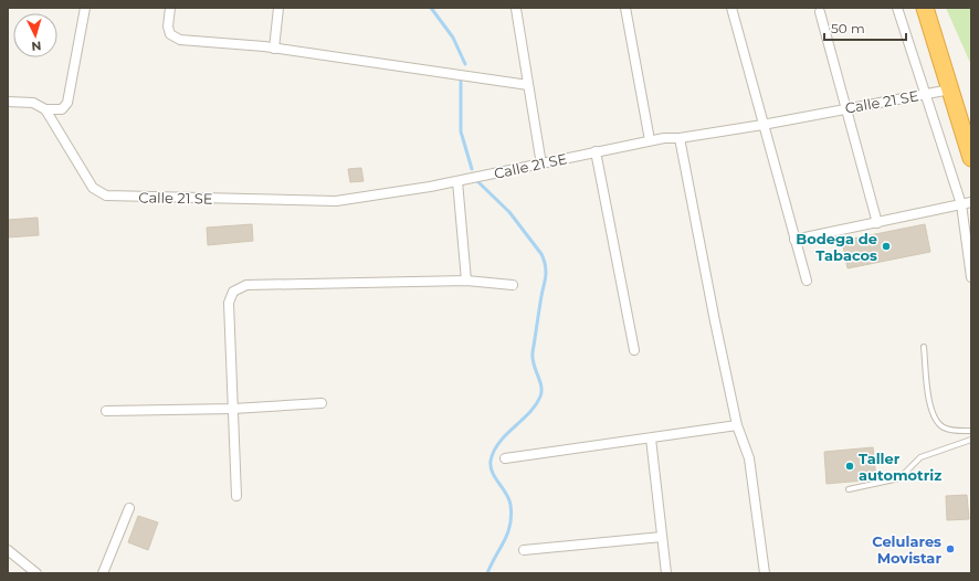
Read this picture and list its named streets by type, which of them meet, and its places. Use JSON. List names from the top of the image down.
{
  "streets": {
    "street": ["Calle 21 SE"]
  },
  "places": ["Bodega de Tabacos", "Taller automotriz", "Celulares Movistar"],
  "scale_bar": "50 m",
  "north": "bottom"
}
